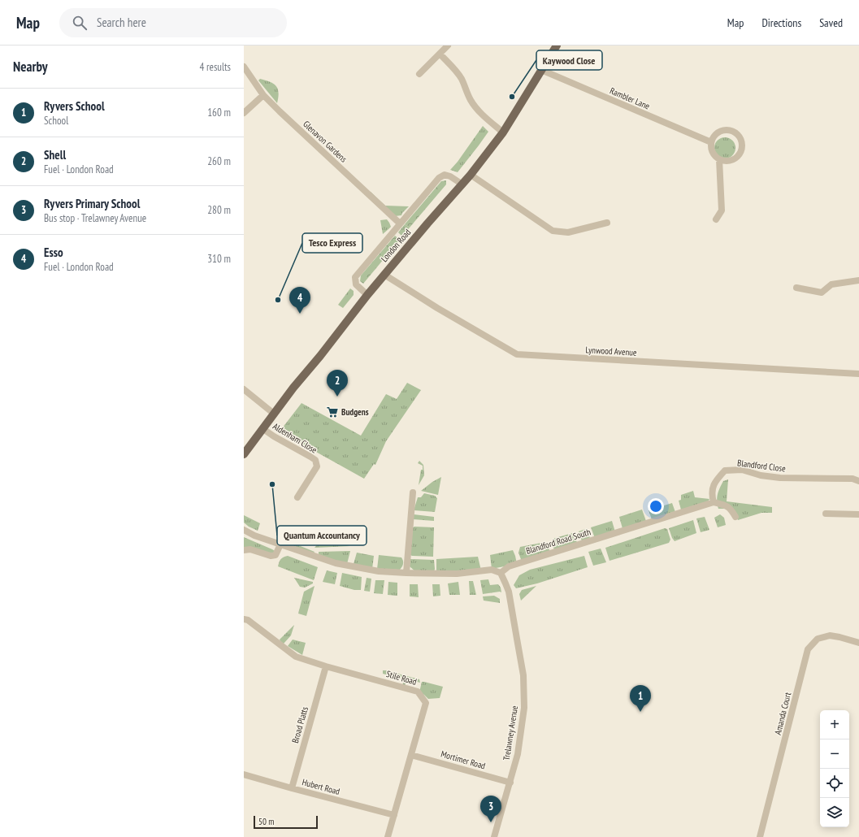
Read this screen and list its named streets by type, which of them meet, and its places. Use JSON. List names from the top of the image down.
{
  "streets": {
    "main road": ["London Road"],
    "street": [
      "Rambler Lane",
      "Glenavon Gardens",
      "Lynwood Avenue",
      "Aldenham Close",
      "Blandford Close",
      "Blandford Road South",
      "Stile Road",
      "Amanda Court",
      "Broad Platts",
      "Trelawney Avenue",
      "Mortimer Road",
      "Hubert Road"
    ]
  },
  "crossings": [
    ["Rambler Lane", "London Road"],
    ["London Road", "Lynwood Avenue"],
    ["London Road", "Aldenham Close"],
    ["Blandford Close", "Blandford Road South"],
    ["Blandford Road South", "Trelawney Avenue"],
    ["Stile Road", "Broad Platts"],
    ["Stile Road", "Mortimer Road"],
    ["Stile Road", "Hubert Road"],
    ["Broad Platts", "Hubert Road"],
    ["Trelawney Avenue", "Mortimer Road"]
  ],
  "places": {
    "other": ["Kaywood Close", "Tesco Express", "Quantum Accountancy"],
    "supermarket": ["Budgens"]
  },
  "scale_bar": "50 m",
  "page": {
    "header": "Map",
    "search": "Search here",
    "nav": ["Map", "Directions", "Saved"],
    "heading": ["Nearby", "4 results"],
    "list": [
      {
        "mark": "1",
        "name": "Ryvers School",
        "note": "School",
        "value": "160 m"
      },
      {
        "mark": "2",
        "name": "Shell",
        "note": "Fuel · London Road",
        "value": "260 m"
      },
      {
        "mark": "3",
        "name": "Ryvers Primary School",
        "note": "Bus stop · Trelawney Avenue",
        "value": "280 m"
      },
      {
        "mark": "4",
        "name": "Esso",
        "note": "Fuel · London Road",
        "value": "310 m"
      }
    ],
    "pins": [
      "4",
      "2",
      "1",
      "3"
    ],
    "map_buttons": ["+", "−"],
    "scale": "50 m"
  }
}
